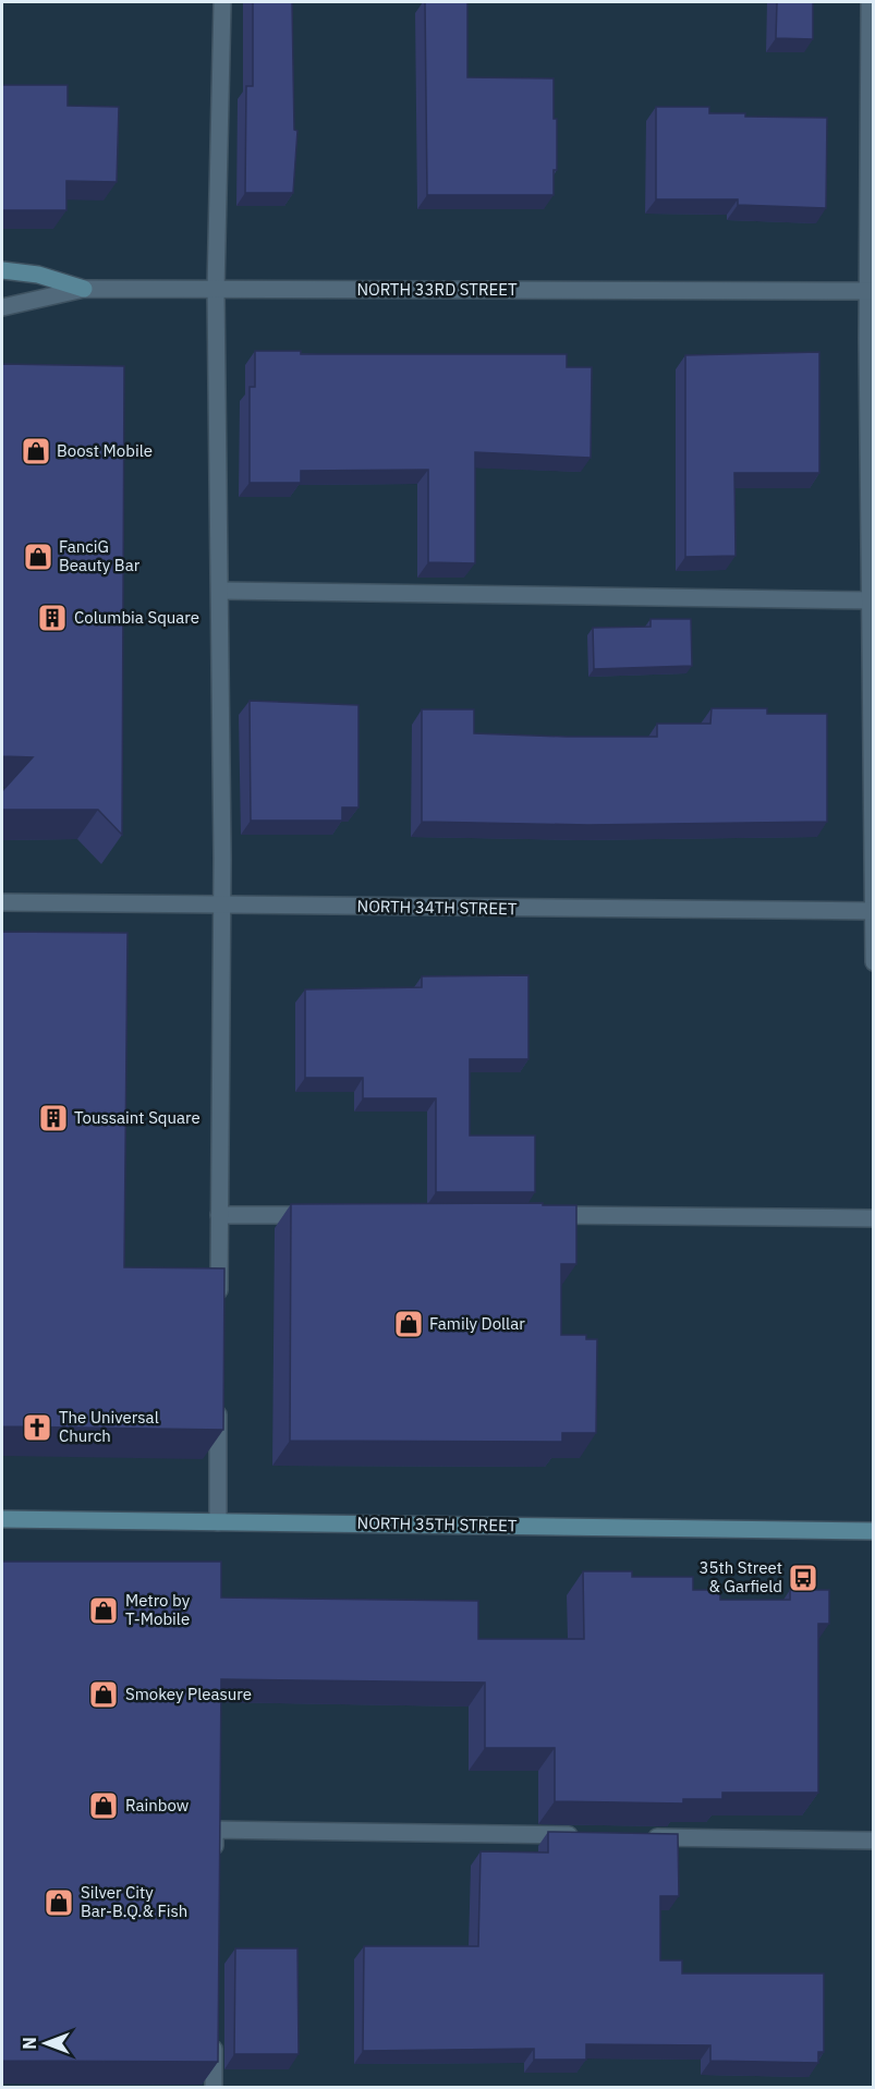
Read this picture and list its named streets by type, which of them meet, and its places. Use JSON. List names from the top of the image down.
{
  "streets": {
    "main road": ["NORTH 35TH STREET"],
    "street": ["NORTH 33RD STREET", "NORTH 34TH STREET"]
  },
  "places": {
    "shop": [
      "Boost Mobile",
      "FanciG Beauty Bar",
      "Family Dollar",
      "Metro by T-Mobile",
      "Smokey Pleasure",
      "Rainbow",
      "Silver City Bar-B.Q.& Fish"
    ],
    "building": ["Columbia Square", "Toussaint Square"],
    "church": ["The Universal Church"],
    "bus stop": ["35th Street & Garfield"]
  },
  "north": "left"
}
